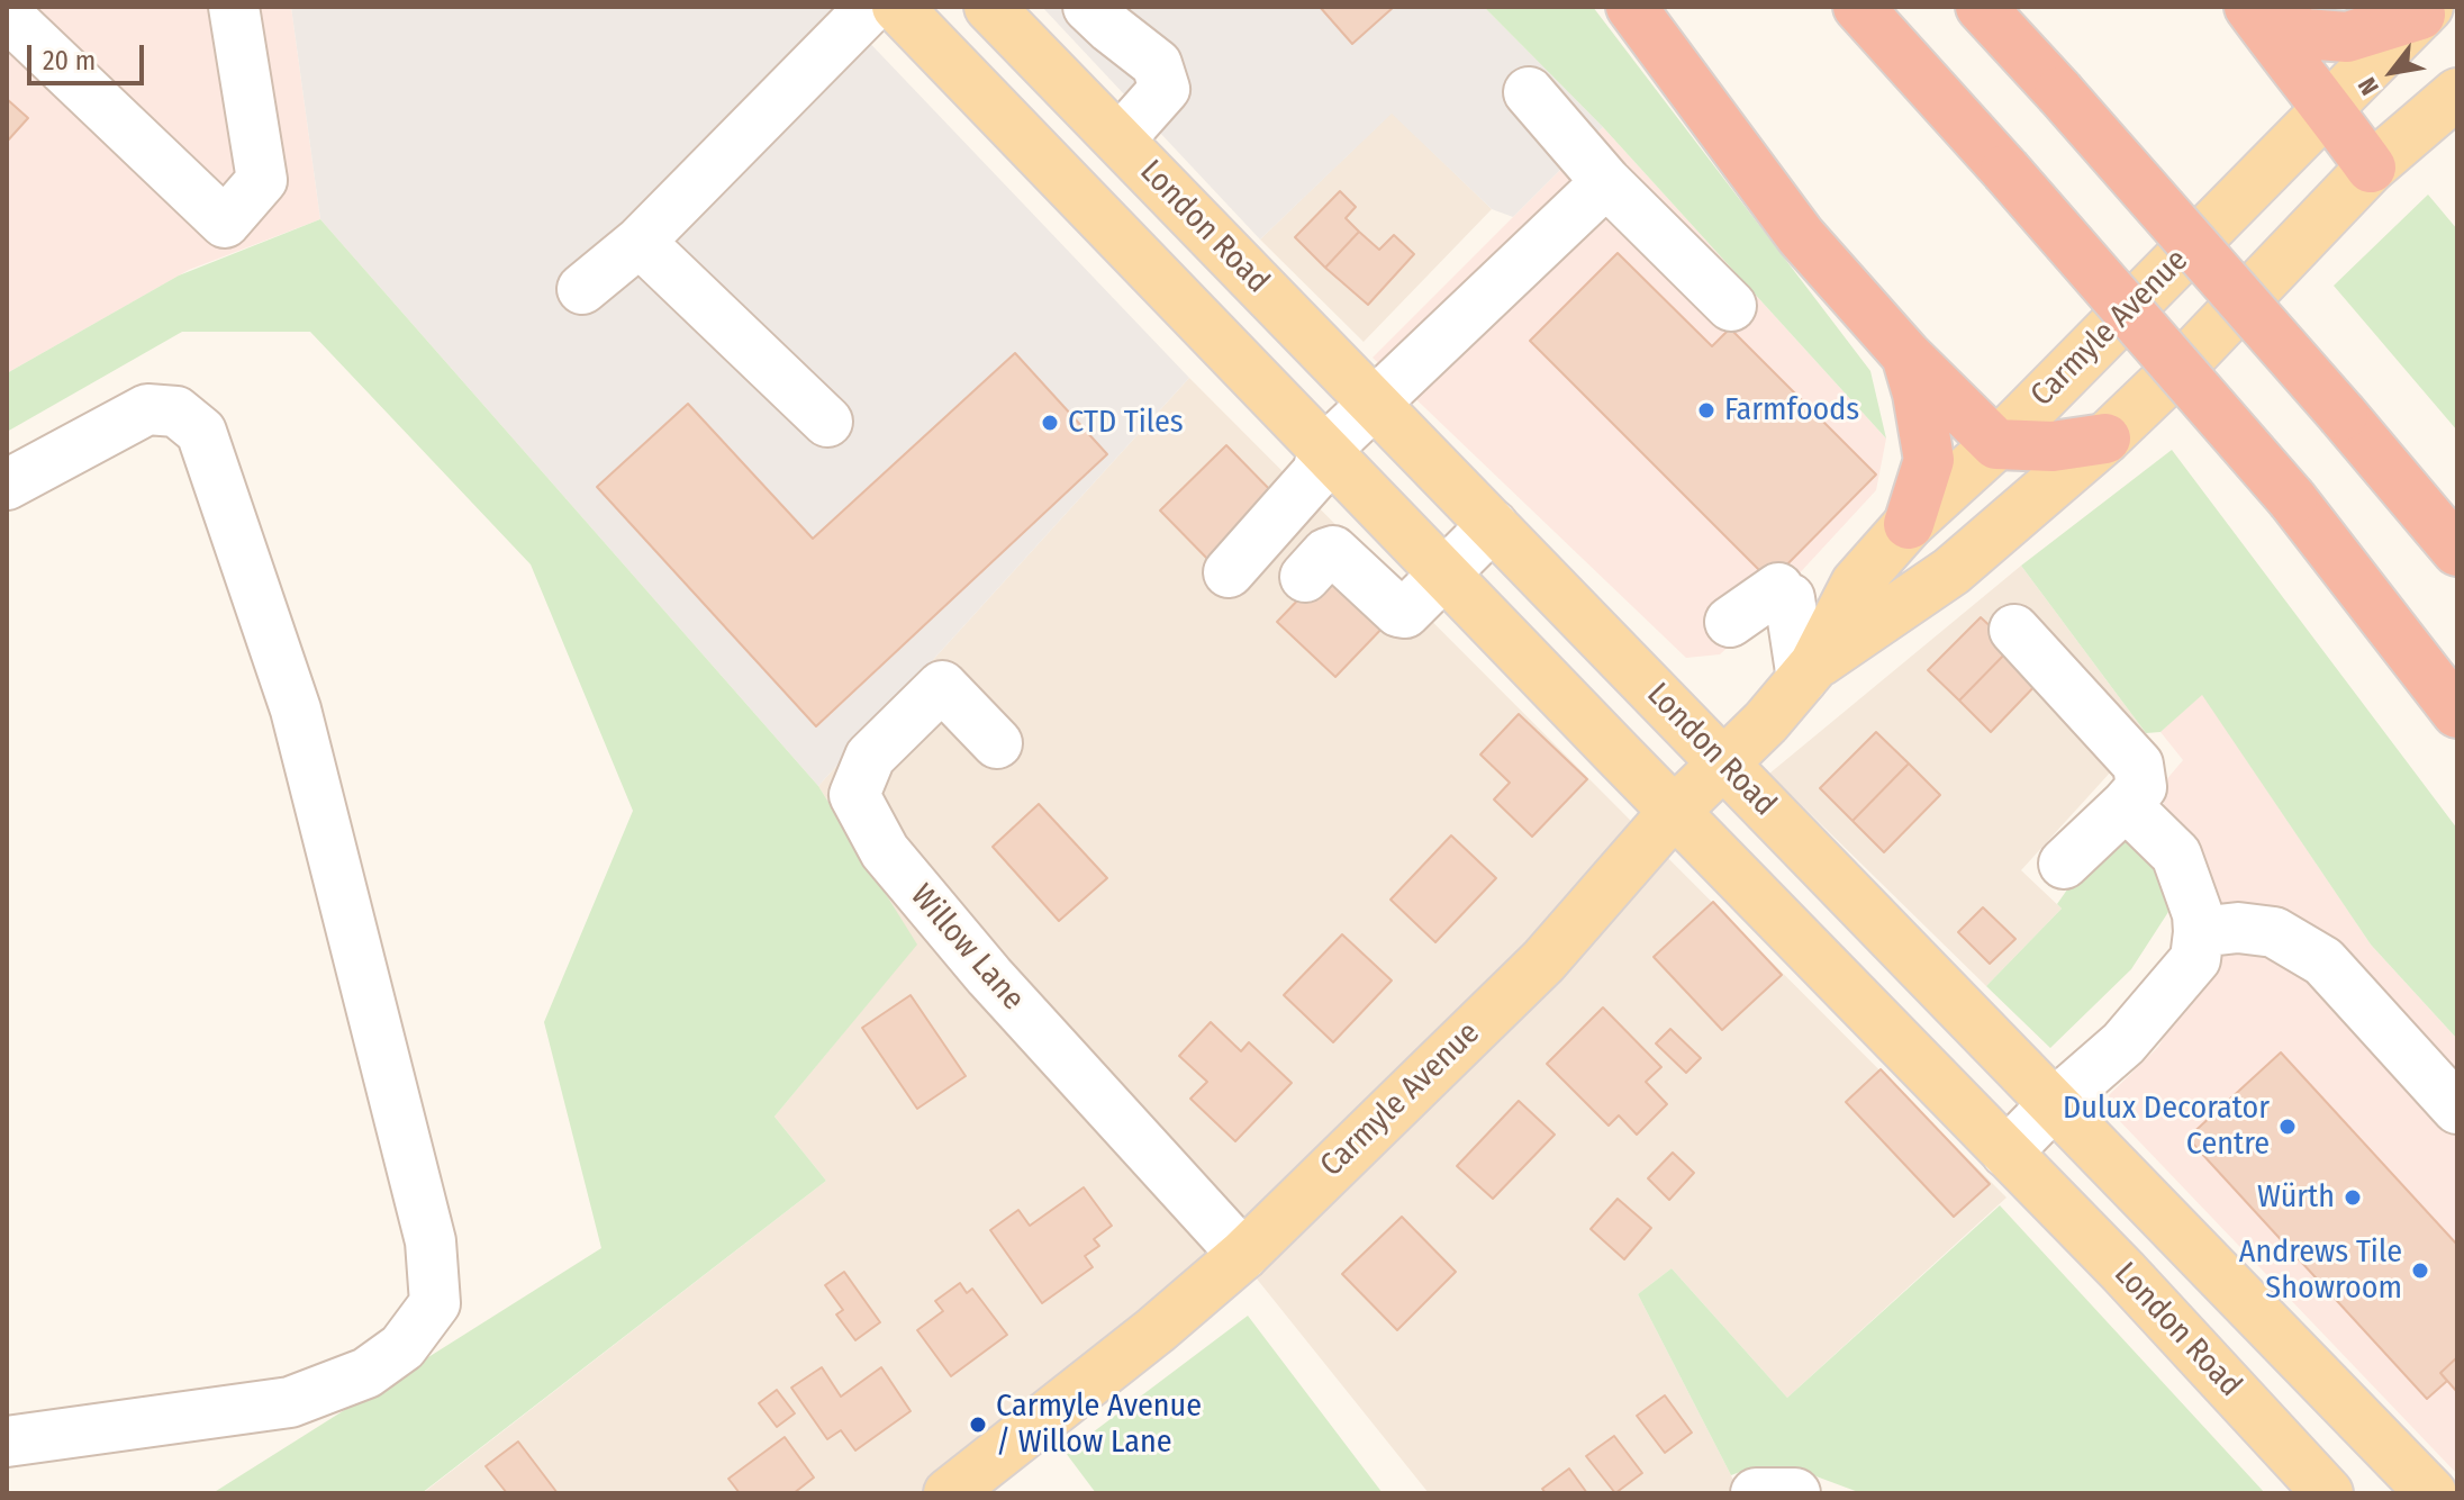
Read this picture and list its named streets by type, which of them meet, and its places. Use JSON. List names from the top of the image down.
{
  "streets": {
    "main road": ["London Road", "Carmyle Avenue"],
    "street": ["Willow Lane"]
  },
  "crossings": [
    ["London Road", "Carmyle Avenue"],
    ["Carmyle Avenue", "Willow Lane"]
  ],
  "places": [
    "Farmfoods",
    "CTD Tiles",
    "Dulux Decorator Centre",
    "Würth",
    "Andrews Tile Showroom",
    "Carmyle Avenue / Willow Lane"
  ],
  "scale_bar": "20 m",
  "north": "bottom left"
}
